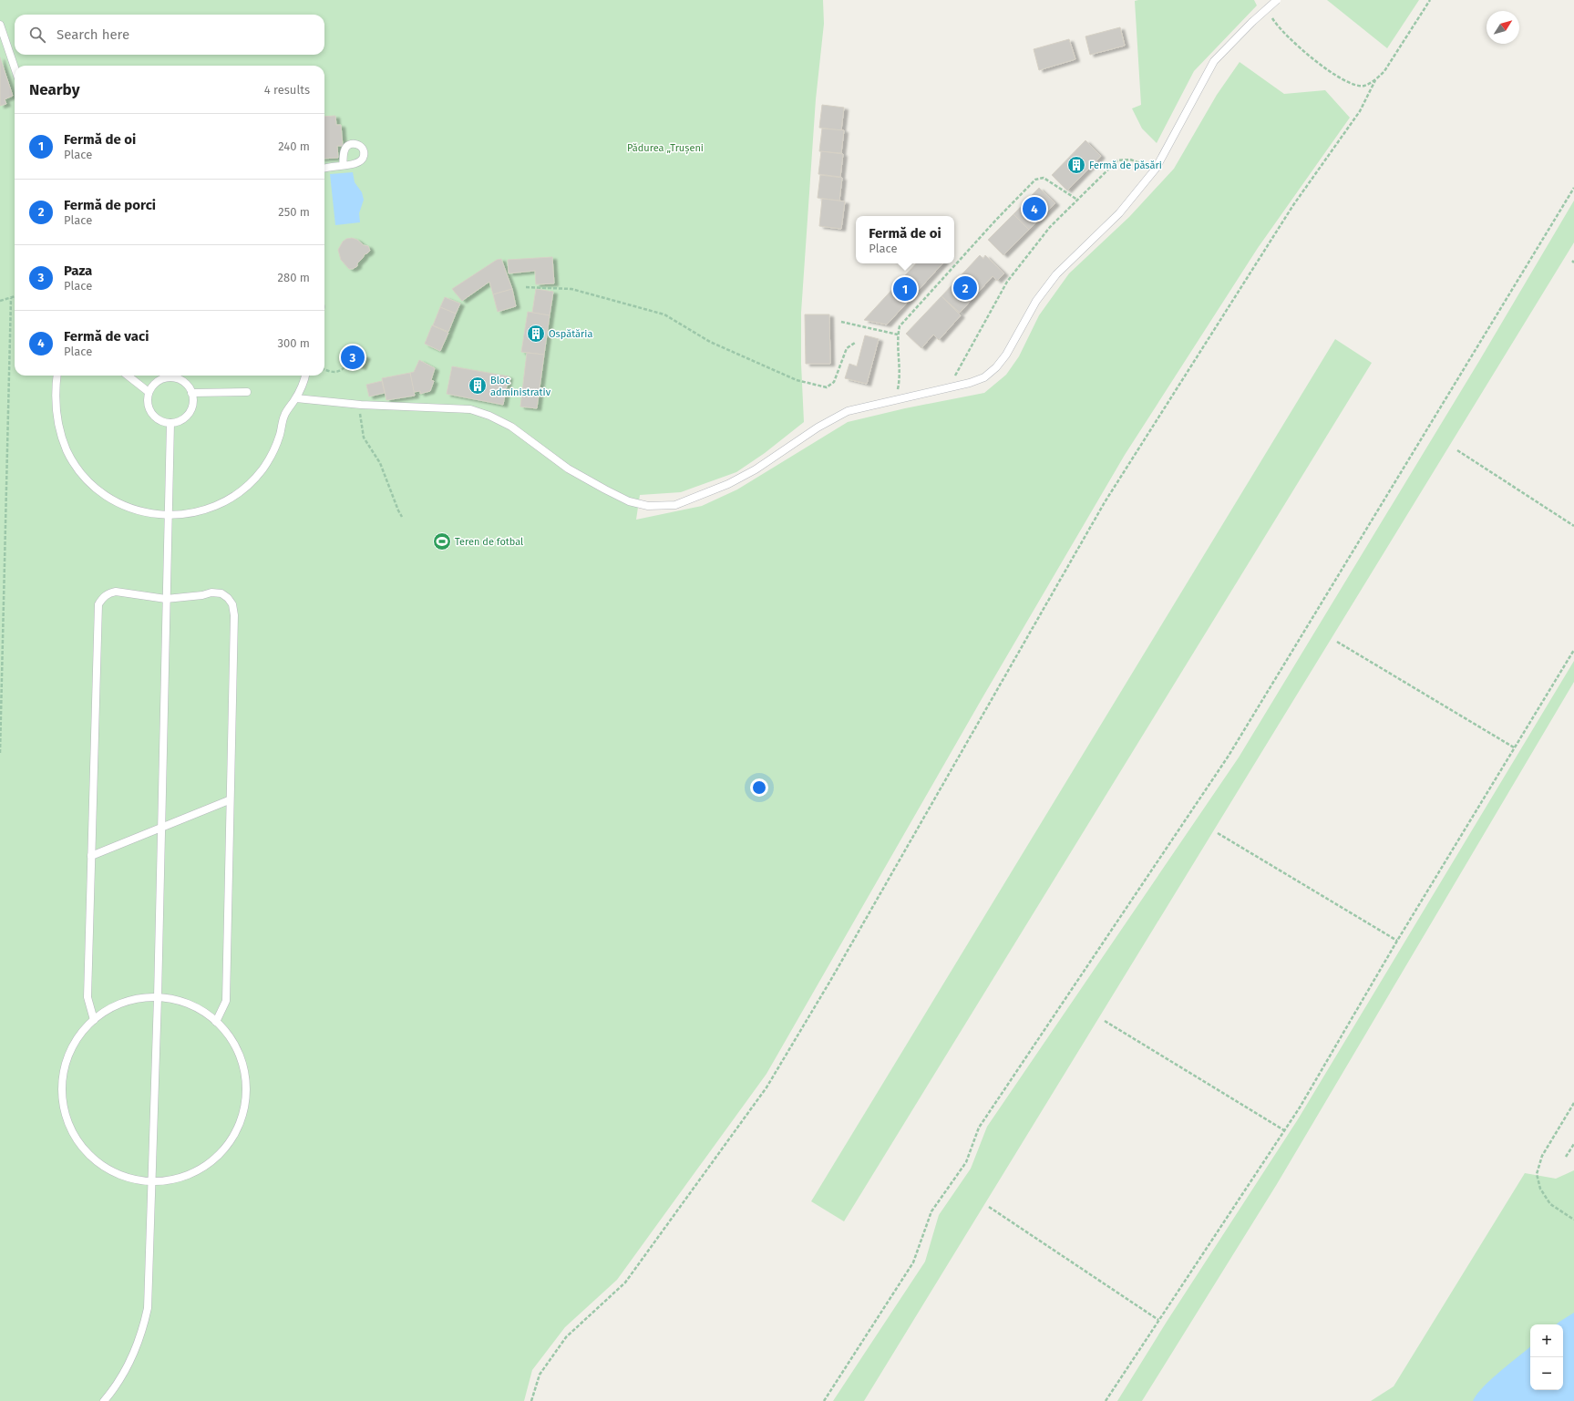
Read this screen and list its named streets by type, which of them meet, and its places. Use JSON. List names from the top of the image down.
{
  "parks": ["Pădurea „Trușeni"],
  "places": {
    "building": ["Fermă de păsări", "Ospătăria", "Bloc administrativ"],
    "sports": ["Teren de fotbal"]
  },
  "north": "top right",
  "page": {
    "search": "Search here",
    "heading": ["Nearby", "4 results"],
    "list": [
      {
        "mark": "1",
        "name": "Fermă de oi",
        "note": "Place",
        "value": "240 m"
      },
      {
        "mark": "2",
        "name": "Fermă de porci",
        "note": "Place",
        "value": "250 m"
      },
      {
        "mark": "3",
        "name": "Paza",
        "note": "Place",
        "value": "280 m"
      },
      {
        "mark": "4",
        "name": "Fermă de vaci",
        "note": "Place",
        "value": "300 m"
      }
    ],
    "pins": [
      "4",
      "2",
      "1",
      "3"
    ],
    "popup": ["Fermă de oi", "Place"],
    "map_buttons": ["+", "−"]
  }
}
